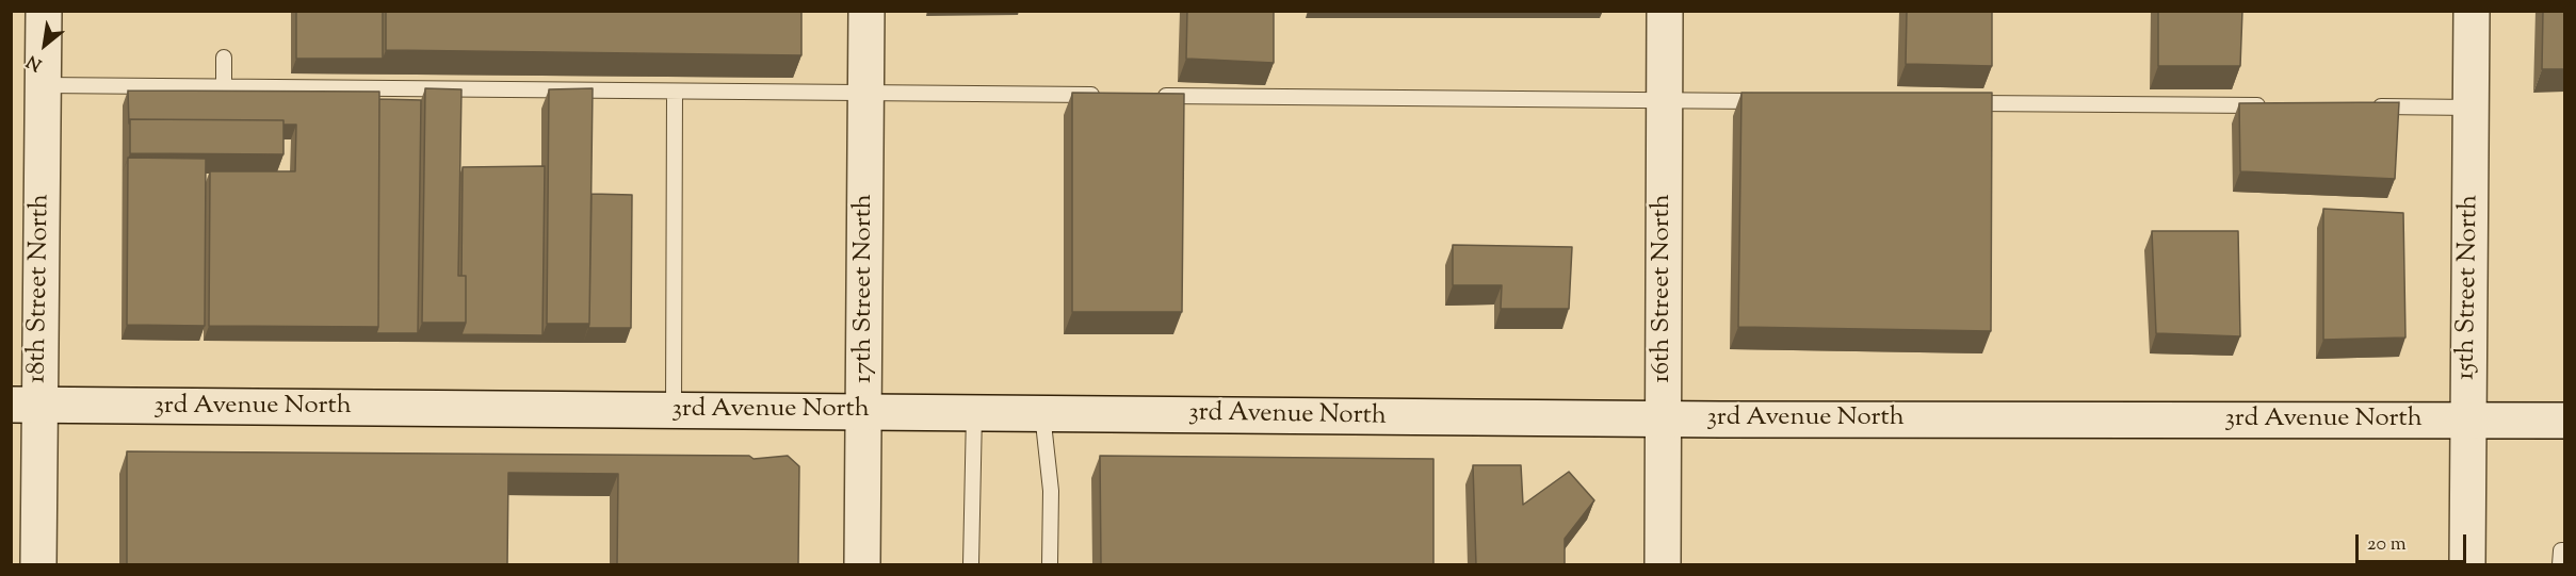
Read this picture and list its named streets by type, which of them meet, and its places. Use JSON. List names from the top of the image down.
{
  "streets": {
    "main road": [
      "15th Street North",
      "18th Street North",
      "17th Street North",
      "16th Street North",
      "3rd Avenue North"
    ]
  },
  "crossings": [
    ["15th Street North", "3rd Avenue North"],
    ["18th Street North", "3rd Avenue North"],
    ["17th Street North", "3rd Avenue North"],
    ["16th Street North", "3rd Avenue North"]
  ],
  "scale_bar": "20 m",
  "north": "bottom left"
}
